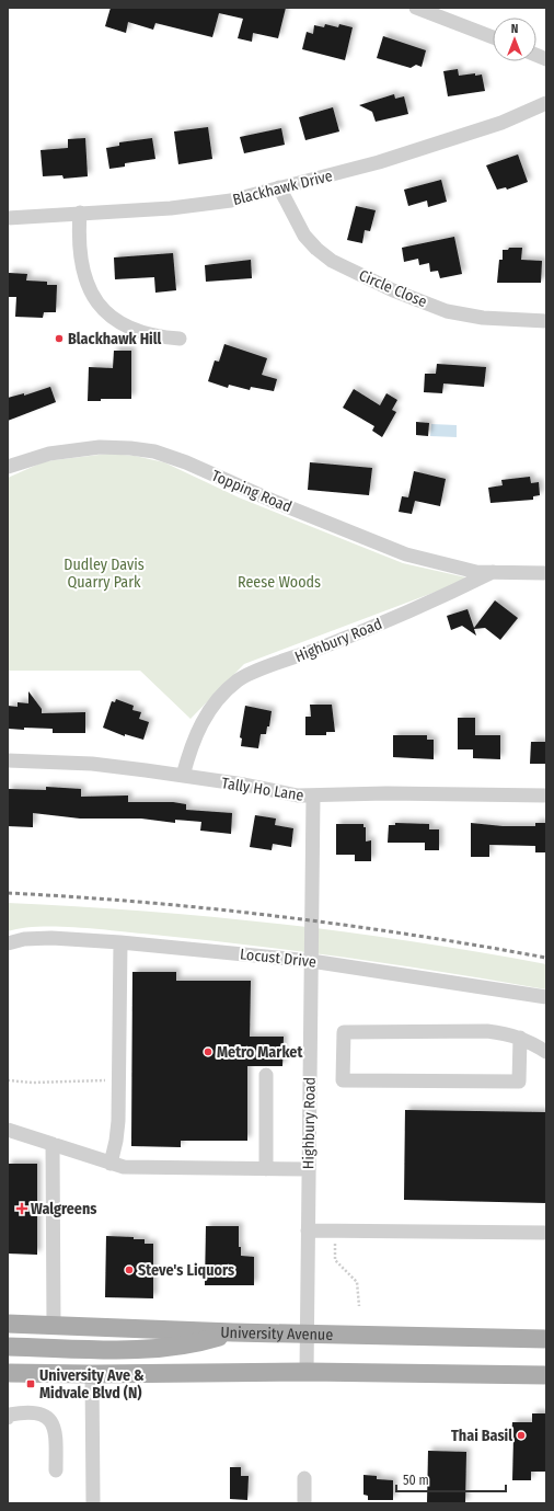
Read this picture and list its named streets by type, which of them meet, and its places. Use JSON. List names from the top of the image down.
{
  "streets": {
    "main road": ["University Avenue"],
    "street": [
      "Blackhawk Drive",
      "Circle Close",
      "Topping Road",
      "Highbury Road",
      "Tally Ho Lane",
      "Locust Drive"
    ]
  },
  "crossings": [
    ["Blackhawk Drive", "Circle Close"],
    ["Topping Road", "Highbury Road"],
    ["Highbury Road", "Tally Ho Lane"],
    ["Highbury Road", "Locust Drive"],
    ["Highbury Road", "University Avenue"]
  ],
  "parks": ["Dudley Davis Quarry Park", "Reese Woods"],
  "places": {
    "other": [
      "Blackhawk Hill",
      "Metro Market",
      "Steve's Liquors",
      "Thai Basil"
    ],
    "health": ["Walgreens"],
    "transit": ["University Ave & Midvale Blvd (N)"]
  },
  "scale_bar": "50 m",
  "north": "top"
}
